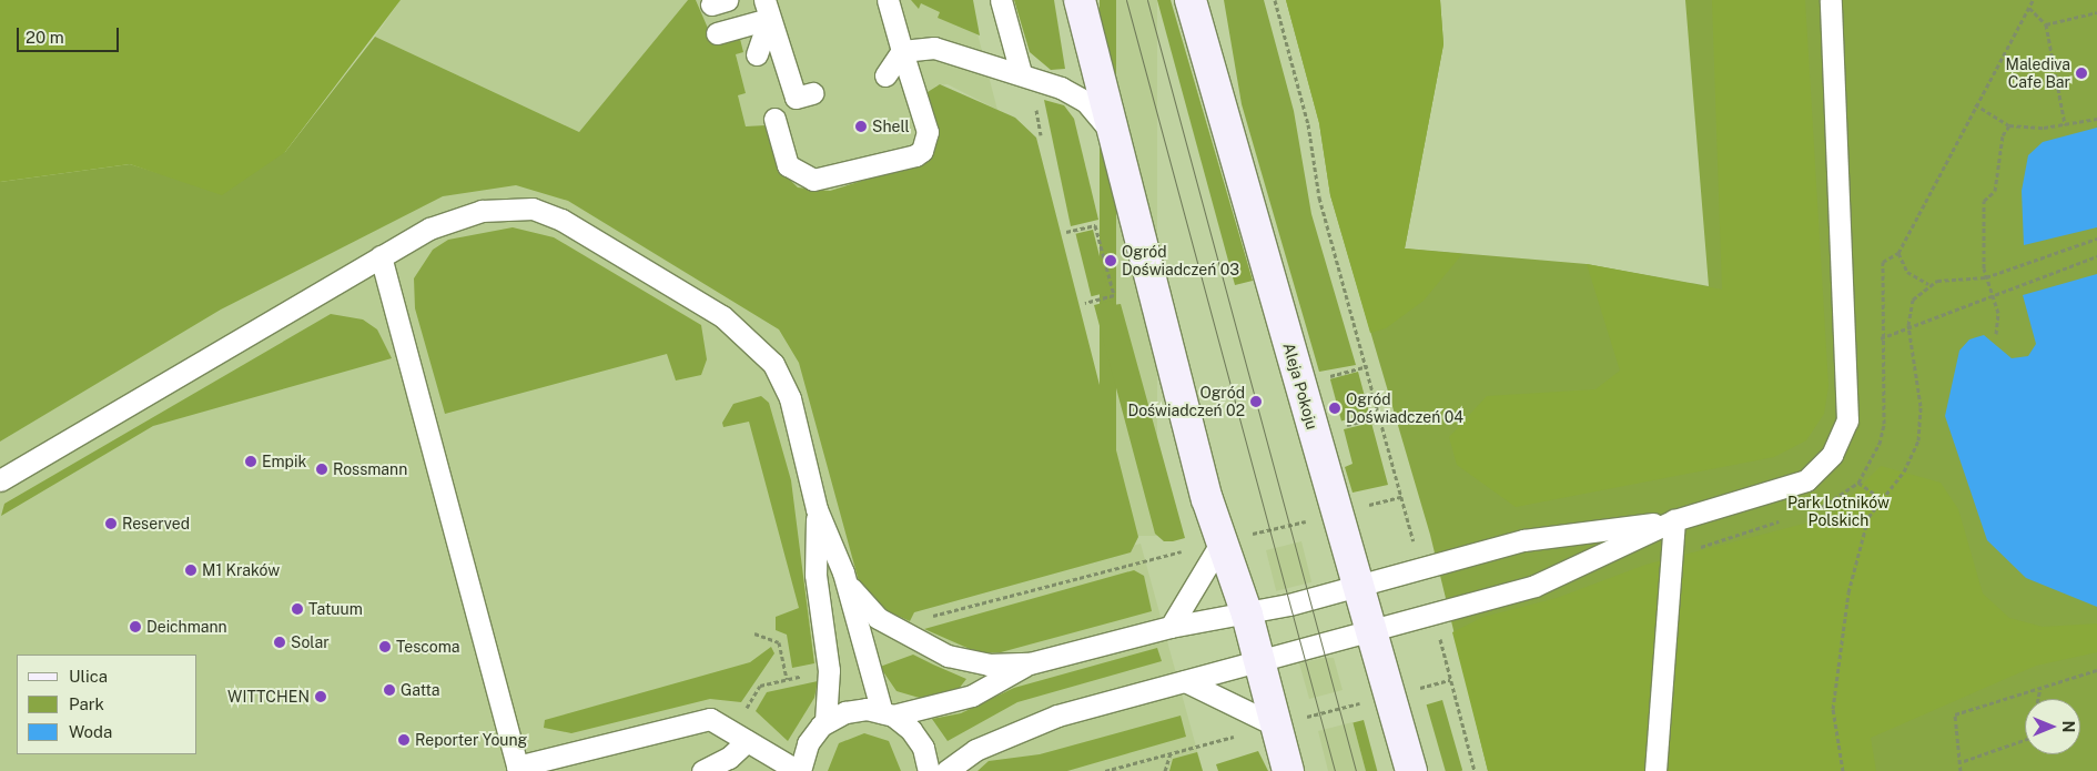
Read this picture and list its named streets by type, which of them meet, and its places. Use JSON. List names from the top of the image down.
{
  "streets": {
    "main road": ["Aleja Pokoju"]
  },
  "parks": ["Park Lotników Polskich"],
  "places": [
    "Malediva Cafe Bar",
    "Shell",
    "Ogród Doświadczeń 03",
    "Ogród Doświadczeń 02",
    "Ogród Doświadczeń 04",
    "Empik",
    "Rossmann",
    "Reserved",
    "M1 Kraków",
    "Tatuum",
    "Deichmann",
    "Solar",
    "Tescoma",
    "Gatta",
    "WITTCHEN",
    "Reporter Young"
  ],
  "legend": ["Ulica", "Park", "Woda"],
  "scale_bar": "20 m",
  "north": "right"
}
